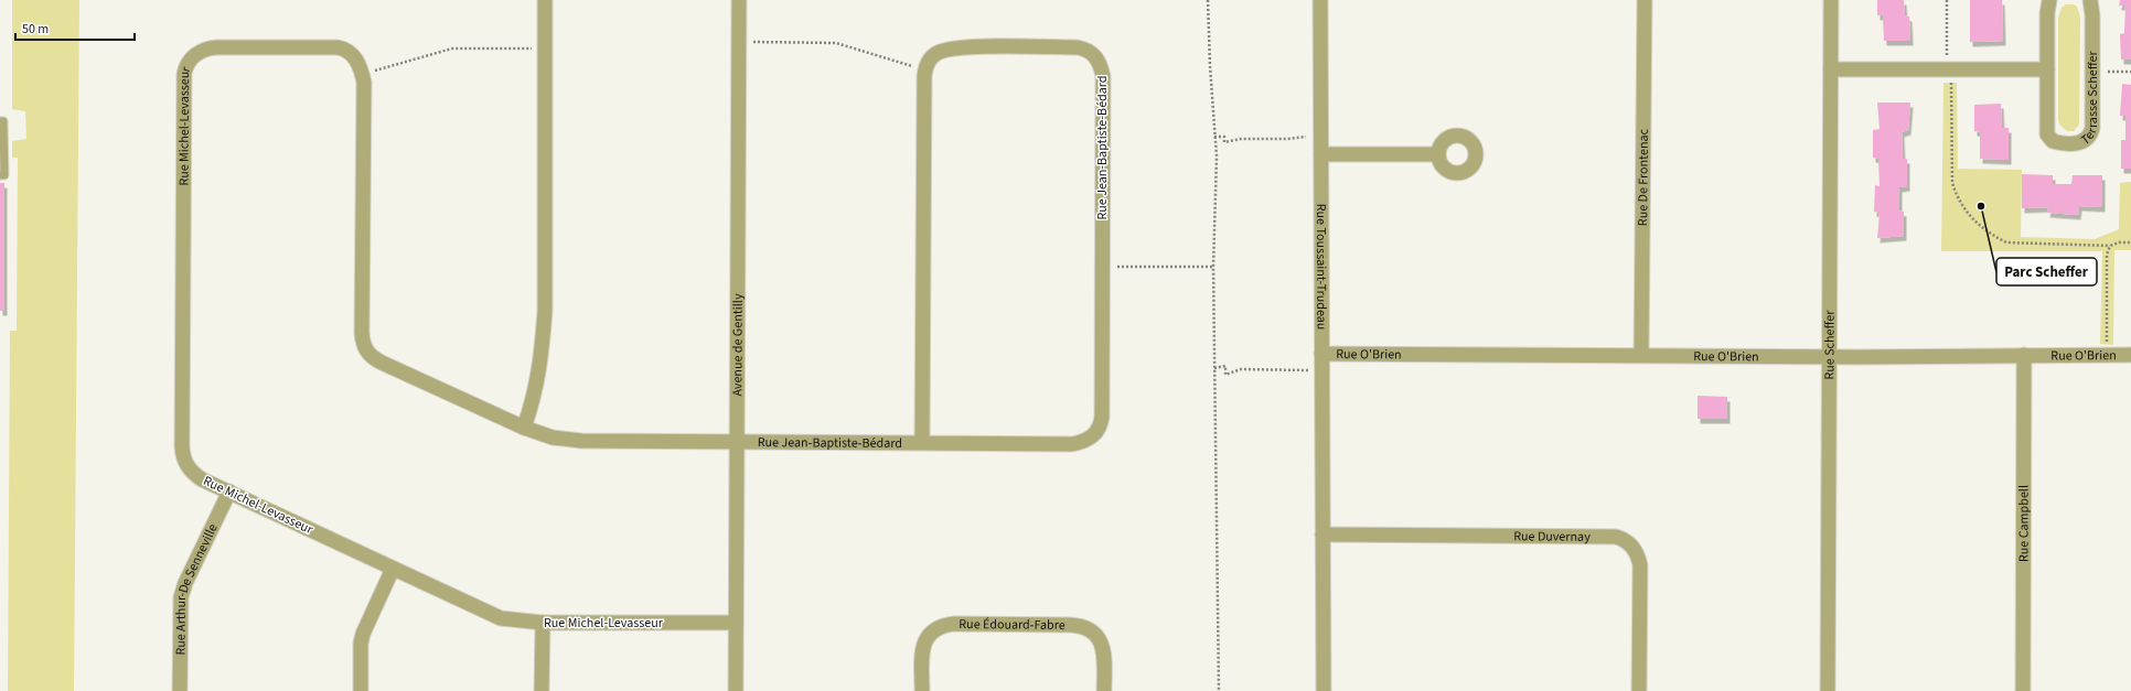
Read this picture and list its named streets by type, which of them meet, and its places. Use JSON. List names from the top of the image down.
{
  "streets": {
    "street": [
      "Terrasse Scheffer",
      "Rue Michel-Levasseur",
      "Rue Jean-Baptiste-Bédard",
      "Rue De Frontenac",
      "Rue Toussaint-Trudeau",
      "Avenue de Gentilly",
      "Rue Scheffer",
      "Rue O'Brien",
      "Rue Campbell",
      "Rue Duvernay",
      "Rue Arthur-De Senneville",
      "Rue Édouard-Fabre"
    ]
  },
  "crossings": [
    ["Rue Michel-Levasseur", "Rue Jean-Baptiste-Bédard"],
    ["Rue Michel-Levasseur", "Avenue de Gentilly"],
    ["Rue Michel-Levasseur", "Rue Arthur-De Senneville"],
    ["Rue Jean-Baptiste-Bédard", "Avenue de Gentilly"],
    ["Rue De Frontenac", "Rue O'Brien"],
    ["Rue Toussaint-Trudeau", "Rue O'Brien"],
    ["Rue Toussaint-Trudeau", "Rue Duvernay"],
    ["Rue Scheffer", "Rue O'Brien"],
    ["Rue O'Brien", "Rue Campbell"]
  ],
  "places": ["Parc Scheffer"],
  "scale_bar": "50 m"
}
